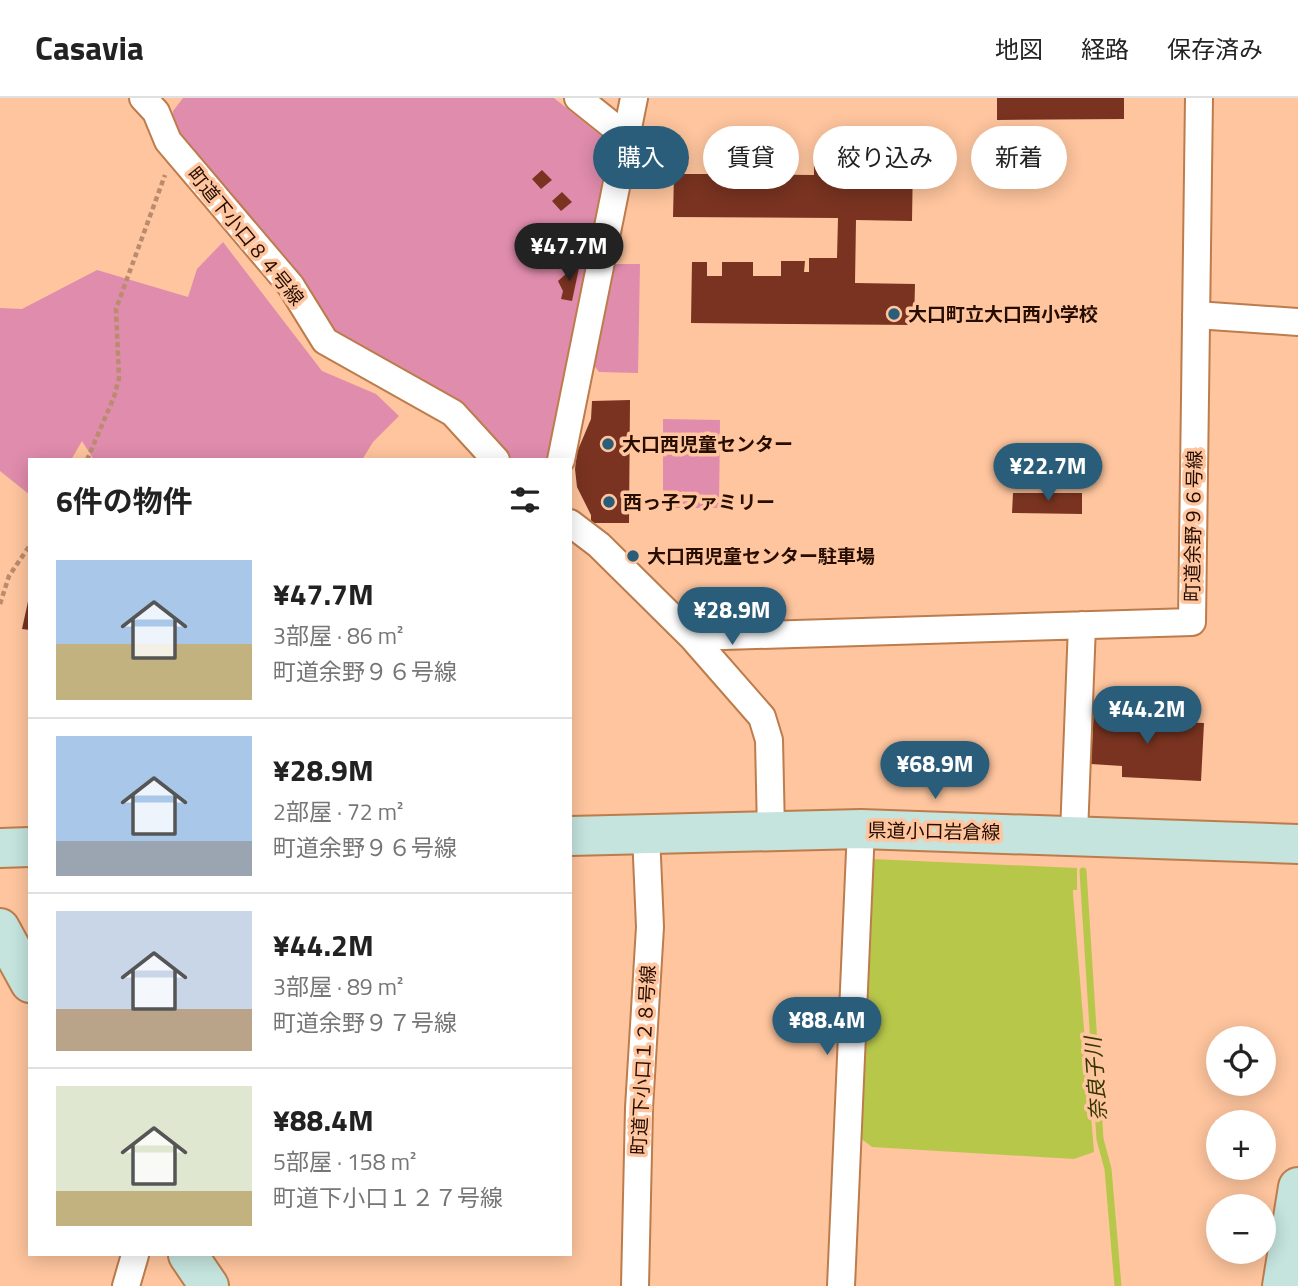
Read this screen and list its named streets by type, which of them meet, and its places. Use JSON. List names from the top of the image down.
{
  "streets": {
    "main road": ["県道小口岩倉線"],
    "street": ["町道下小口８４号線", "町道余野９６号線", "町道下小口１２８号線"]
  },
  "crossings": [
    ["県道小口岩倉線", "町道下小口１２８号線"]
  ],
  "water": ["奈良子川"],
  "places": [
    "大口町立大口西小学校",
    "大口西児童センター",
    "西っ子ファミリー",
    "大口西児童センター駐車場"
  ],
  "page": {
    "header": "Casavia",
    "nav": ["地図", "経路", "保存済み"],
    "chip": [
      "購入",
      "賃貸",
      "絞り込み",
      "新着"
    ],
    "price": [
      "¥47.7M",
      "¥22.7M",
      "¥28.9M",
      "¥44.2M",
      "¥68.9M",
      "¥88.4M"
    ],
    "heading": "6件の物件",
    "list": [
      {
        "name": "¥47.7M",
        "note": "3部屋 · 86 m² · 町道余野９６号線"
      },
      {
        "name": "¥28.9M",
        "note": "2部屋 · 72 m² · 町道余野９６号線"
      },
      {
        "name": "¥44.2M",
        "note": "3部屋 · 89 m² · 町道余野９７号線"
      },
      {
        "name": "¥88.4M",
        "note": "5部屋 · 158 m² · 町道下小口１２７号線"
      }
    ],
    "map_buttons": ["+", "−"]
  }
}
